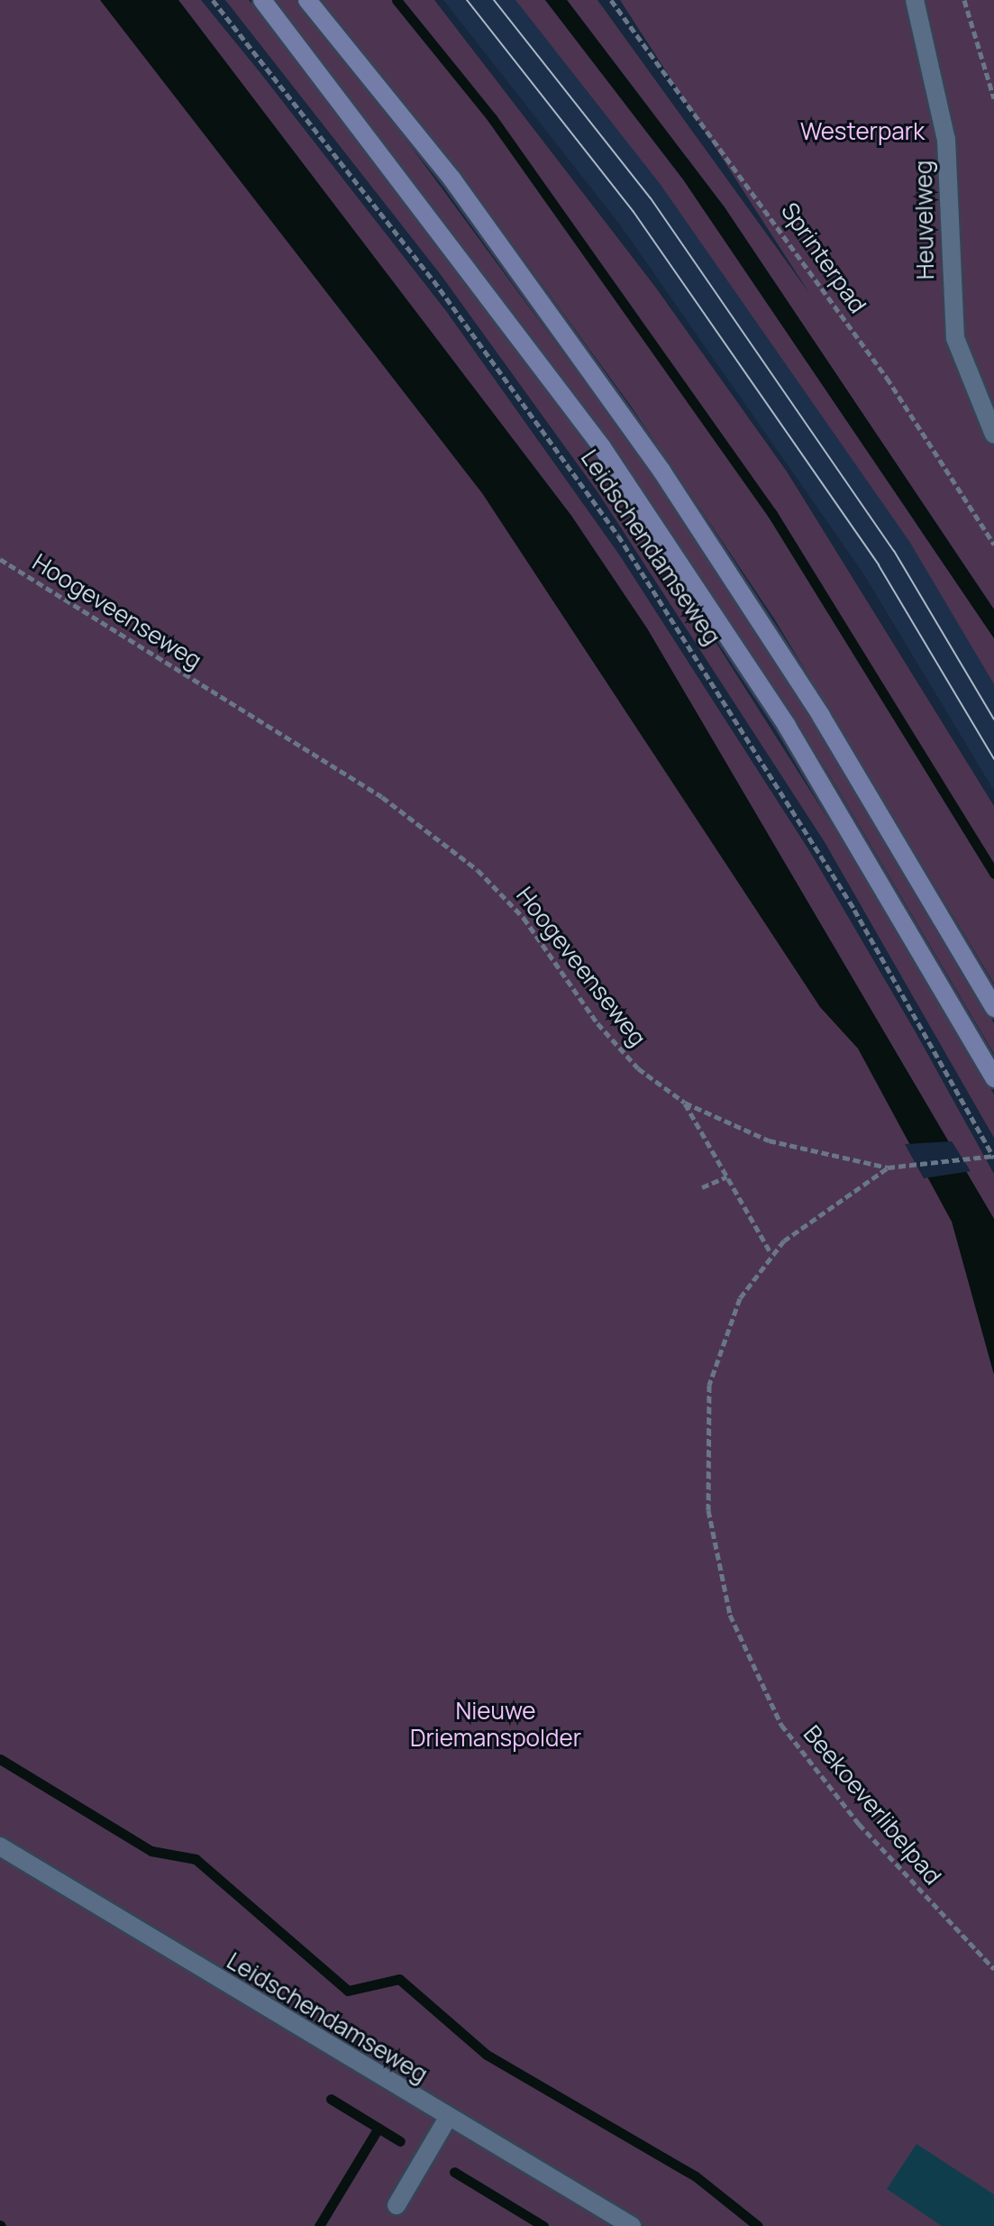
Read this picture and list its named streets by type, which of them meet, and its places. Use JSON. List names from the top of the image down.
{
  "streets": {
    "main road": ["Leidschendamseweg"],
    "street": ["Heuvelweg"],
    "path": ["Sprinterpad", "Hoogeveenseweg", "Beekoeverlibelpad"]
  },
  "crossings": [
    ["Leidschendamseweg", "Hoogeveenseweg"],
    ["Hoogeveenseweg", "Beekoeverlibelpad"]
  ],
  "parks": ["Westerpark", "Nieuwe Driemanspolder"]
}
